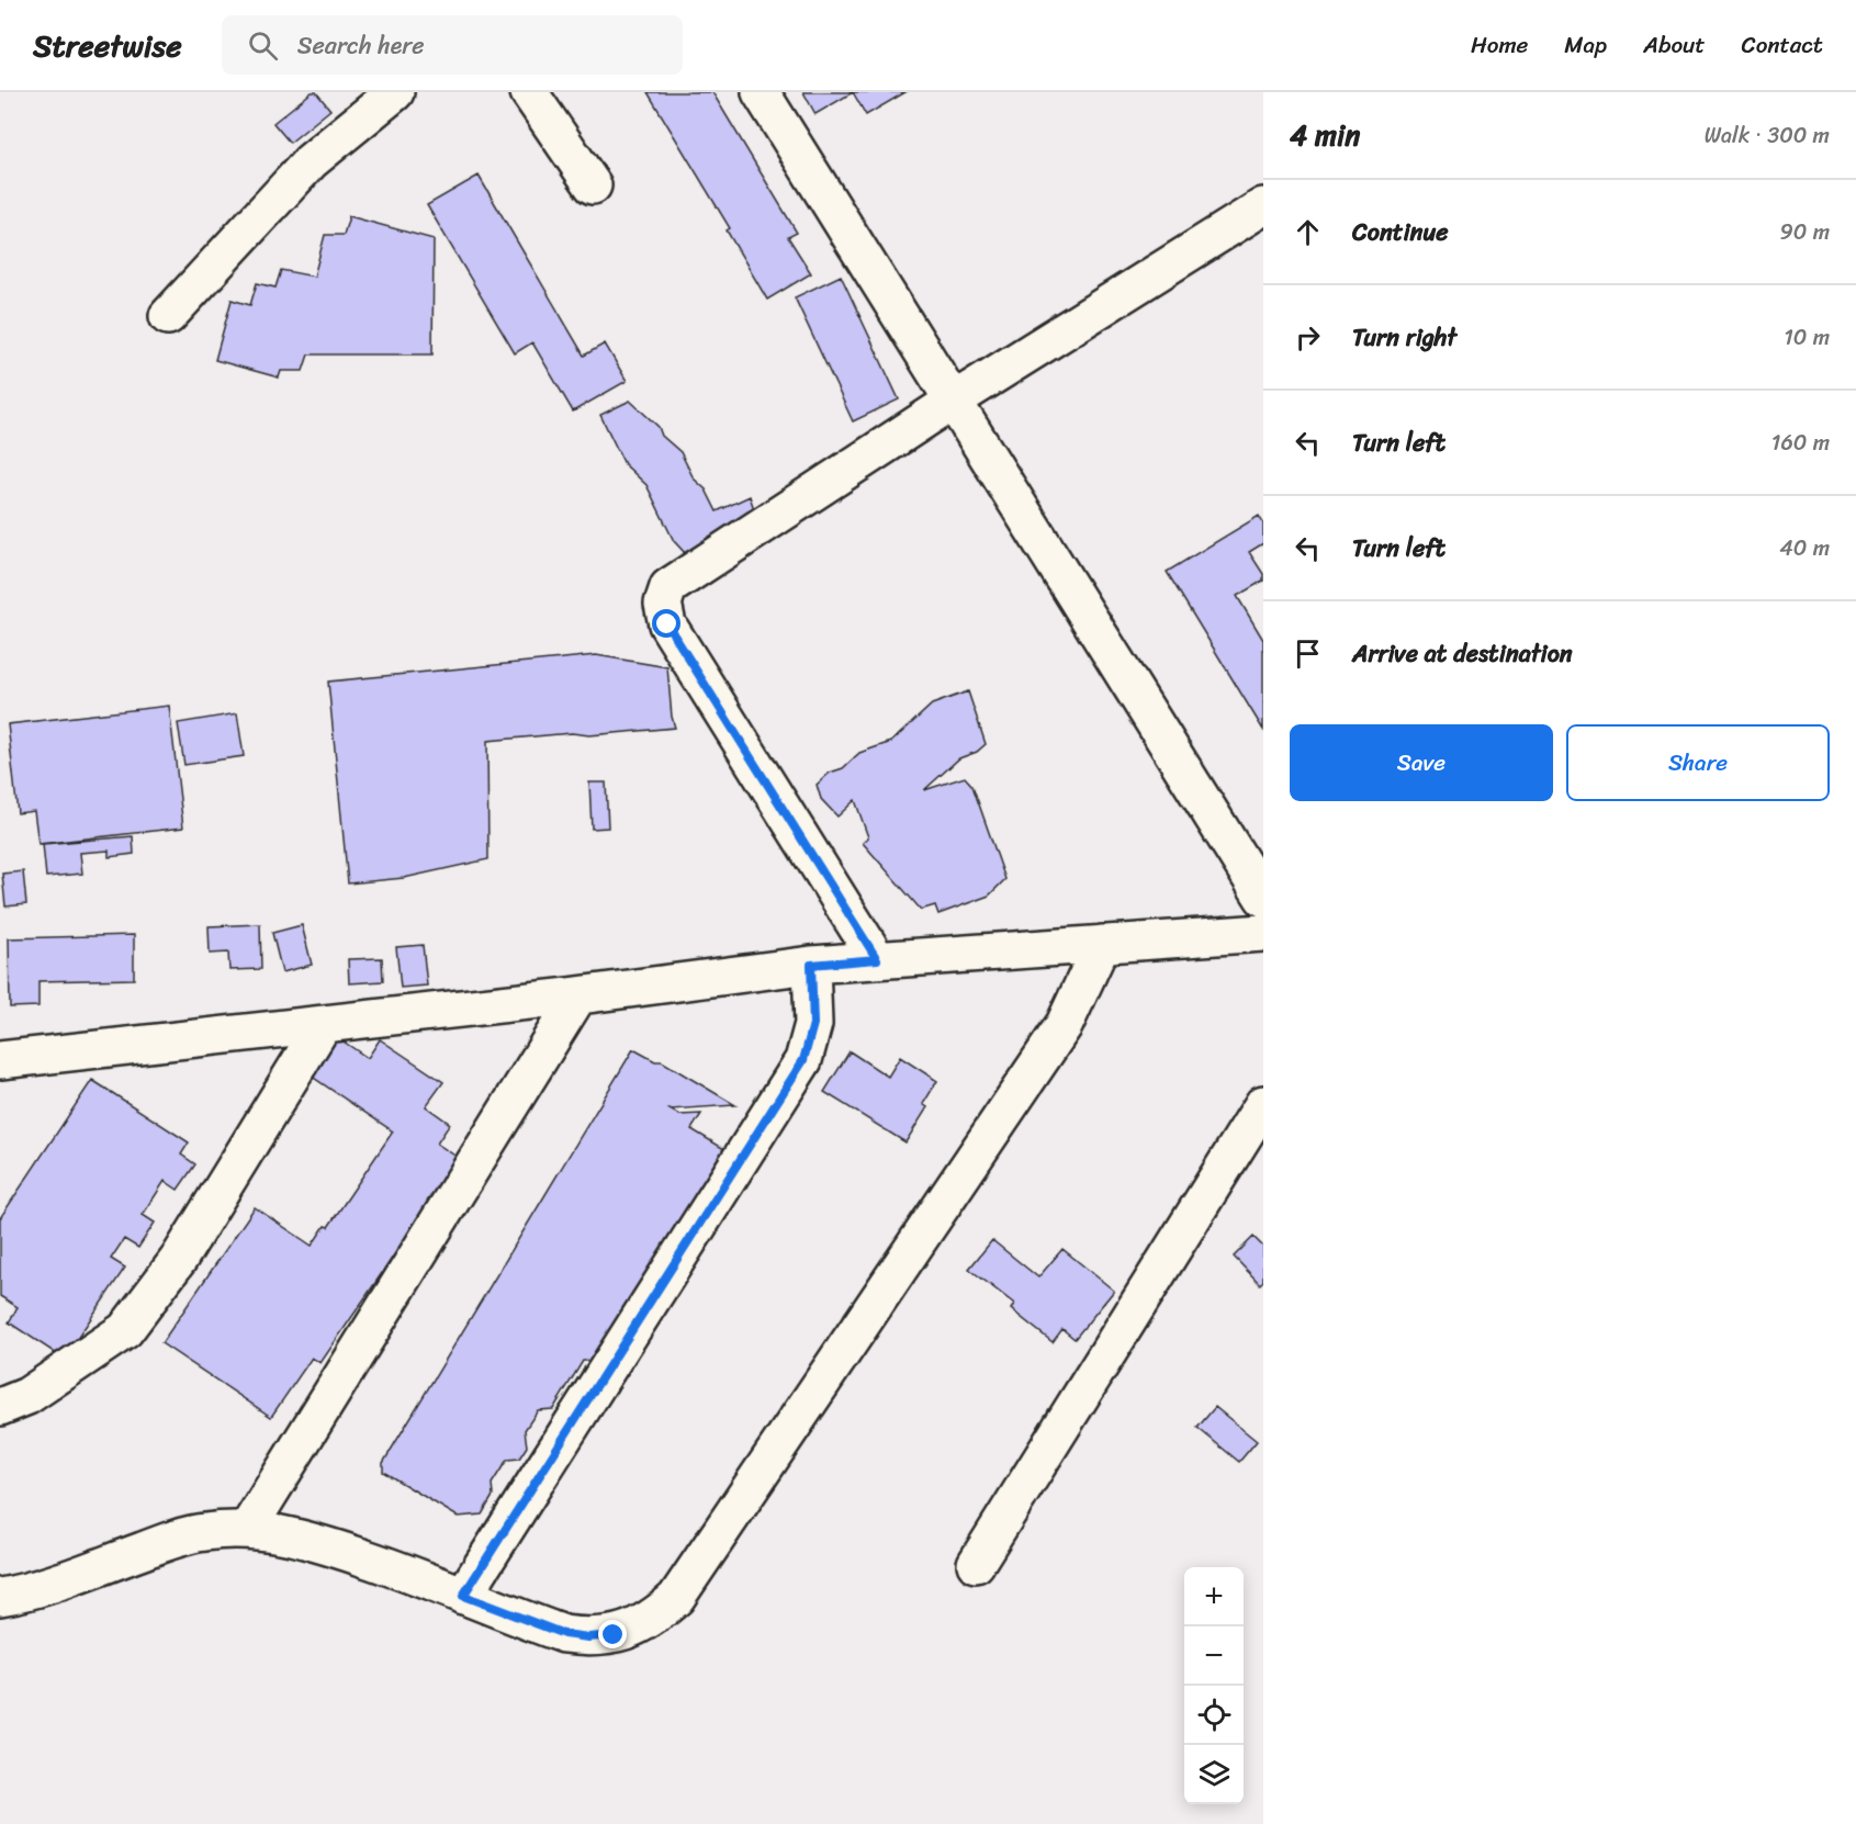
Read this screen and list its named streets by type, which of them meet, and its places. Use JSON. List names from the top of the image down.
{
  "page": {
    "header": "Streetwise",
    "search": "Search here",
    "nav": [
      "Home",
      "Map",
      "About",
      "Contact"
    ],
    "heading": ["4 min", "Walk · 300 m"],
    "list": [
      ["Continue", "90 m"],
      ["Turn right", "10 m"],
      ["Turn left", "160 m"],
      ["Turn left", "40 m"],
      "Arrive at destination"
    ],
    "buttons": ["Save", "Share"],
    "map_buttons": ["+", "−"]
  }
}
